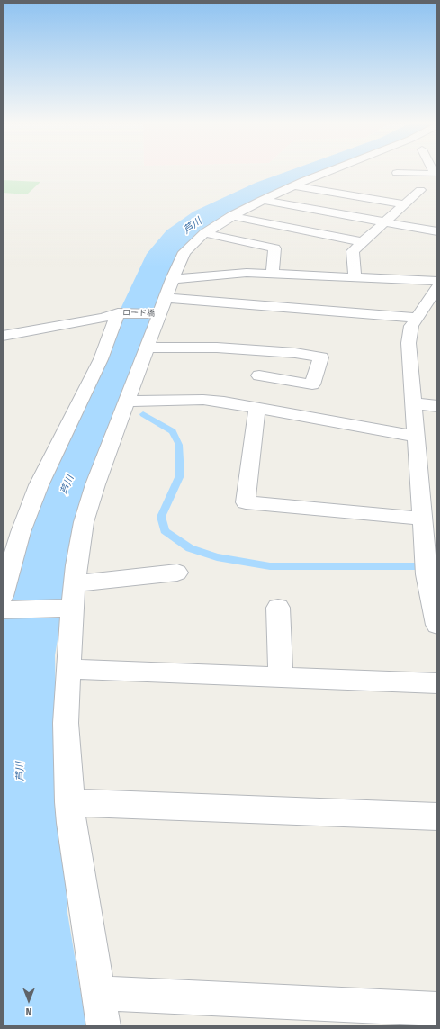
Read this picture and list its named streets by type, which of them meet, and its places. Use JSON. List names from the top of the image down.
{
  "streets": {
    "street": ["ロード橋"]
  },
  "water": ["芦川"],
  "north": "bottom"
}
